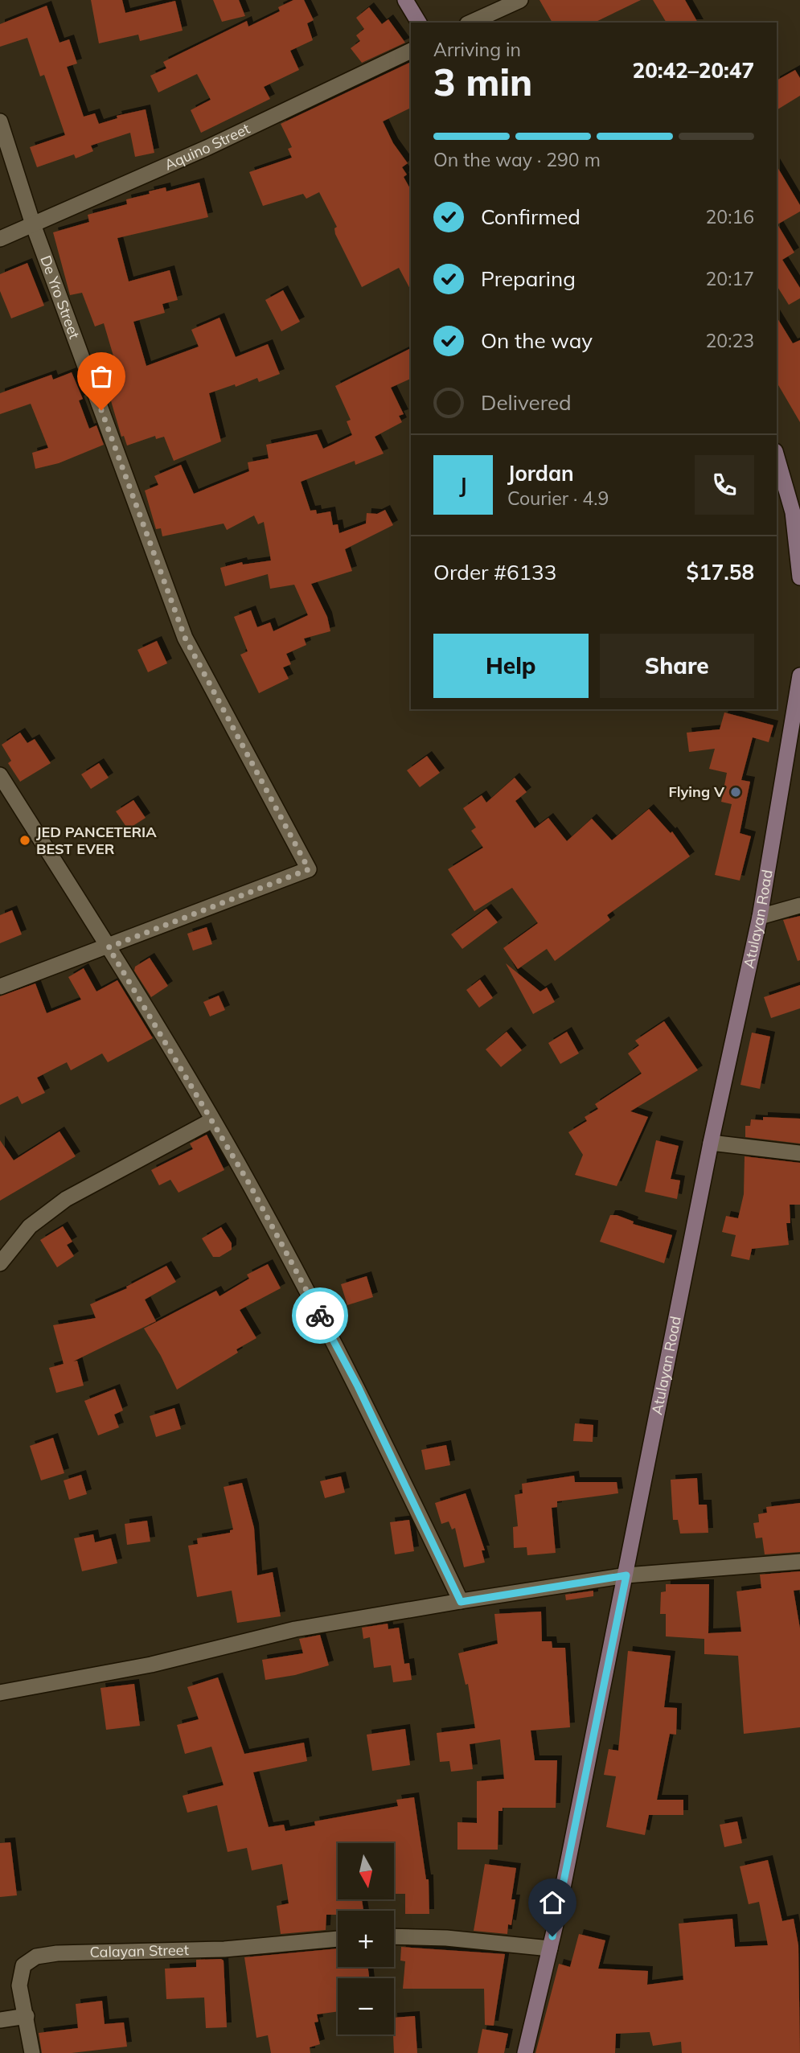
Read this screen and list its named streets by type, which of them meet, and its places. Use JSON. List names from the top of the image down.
{
  "streets": {
    "main road": ["Atulayan Road"],
    "street": ["Aquino Street", "De Yro Street", "Calayan Street"]
  },
  "crossings": [
    ["Aquino Street", "De Yro Street"]
  ],
  "places": ["Flying V", "JED PANCETERIA BEST EVER"],
  "north": "bottom",
  "page": {
    "heading": ["3 min", "Arriving in", "20:42–20:47"],
    "panel": [
      "Jordan",
      "Courier · 4.9",
      "Order #6133",
      "$17.58"
    ],
    "bar": "On the way · 290 m",
    "list": [
      ["Confirmed", "20:16"],
      ["Preparing", "20:17"],
      ["On the way", "20:23"],
      "Delivered"
    ],
    "round": "J",
    "buttons": ["Help", "Share"],
    "map_buttons": ["+", "−"]
  }
}
